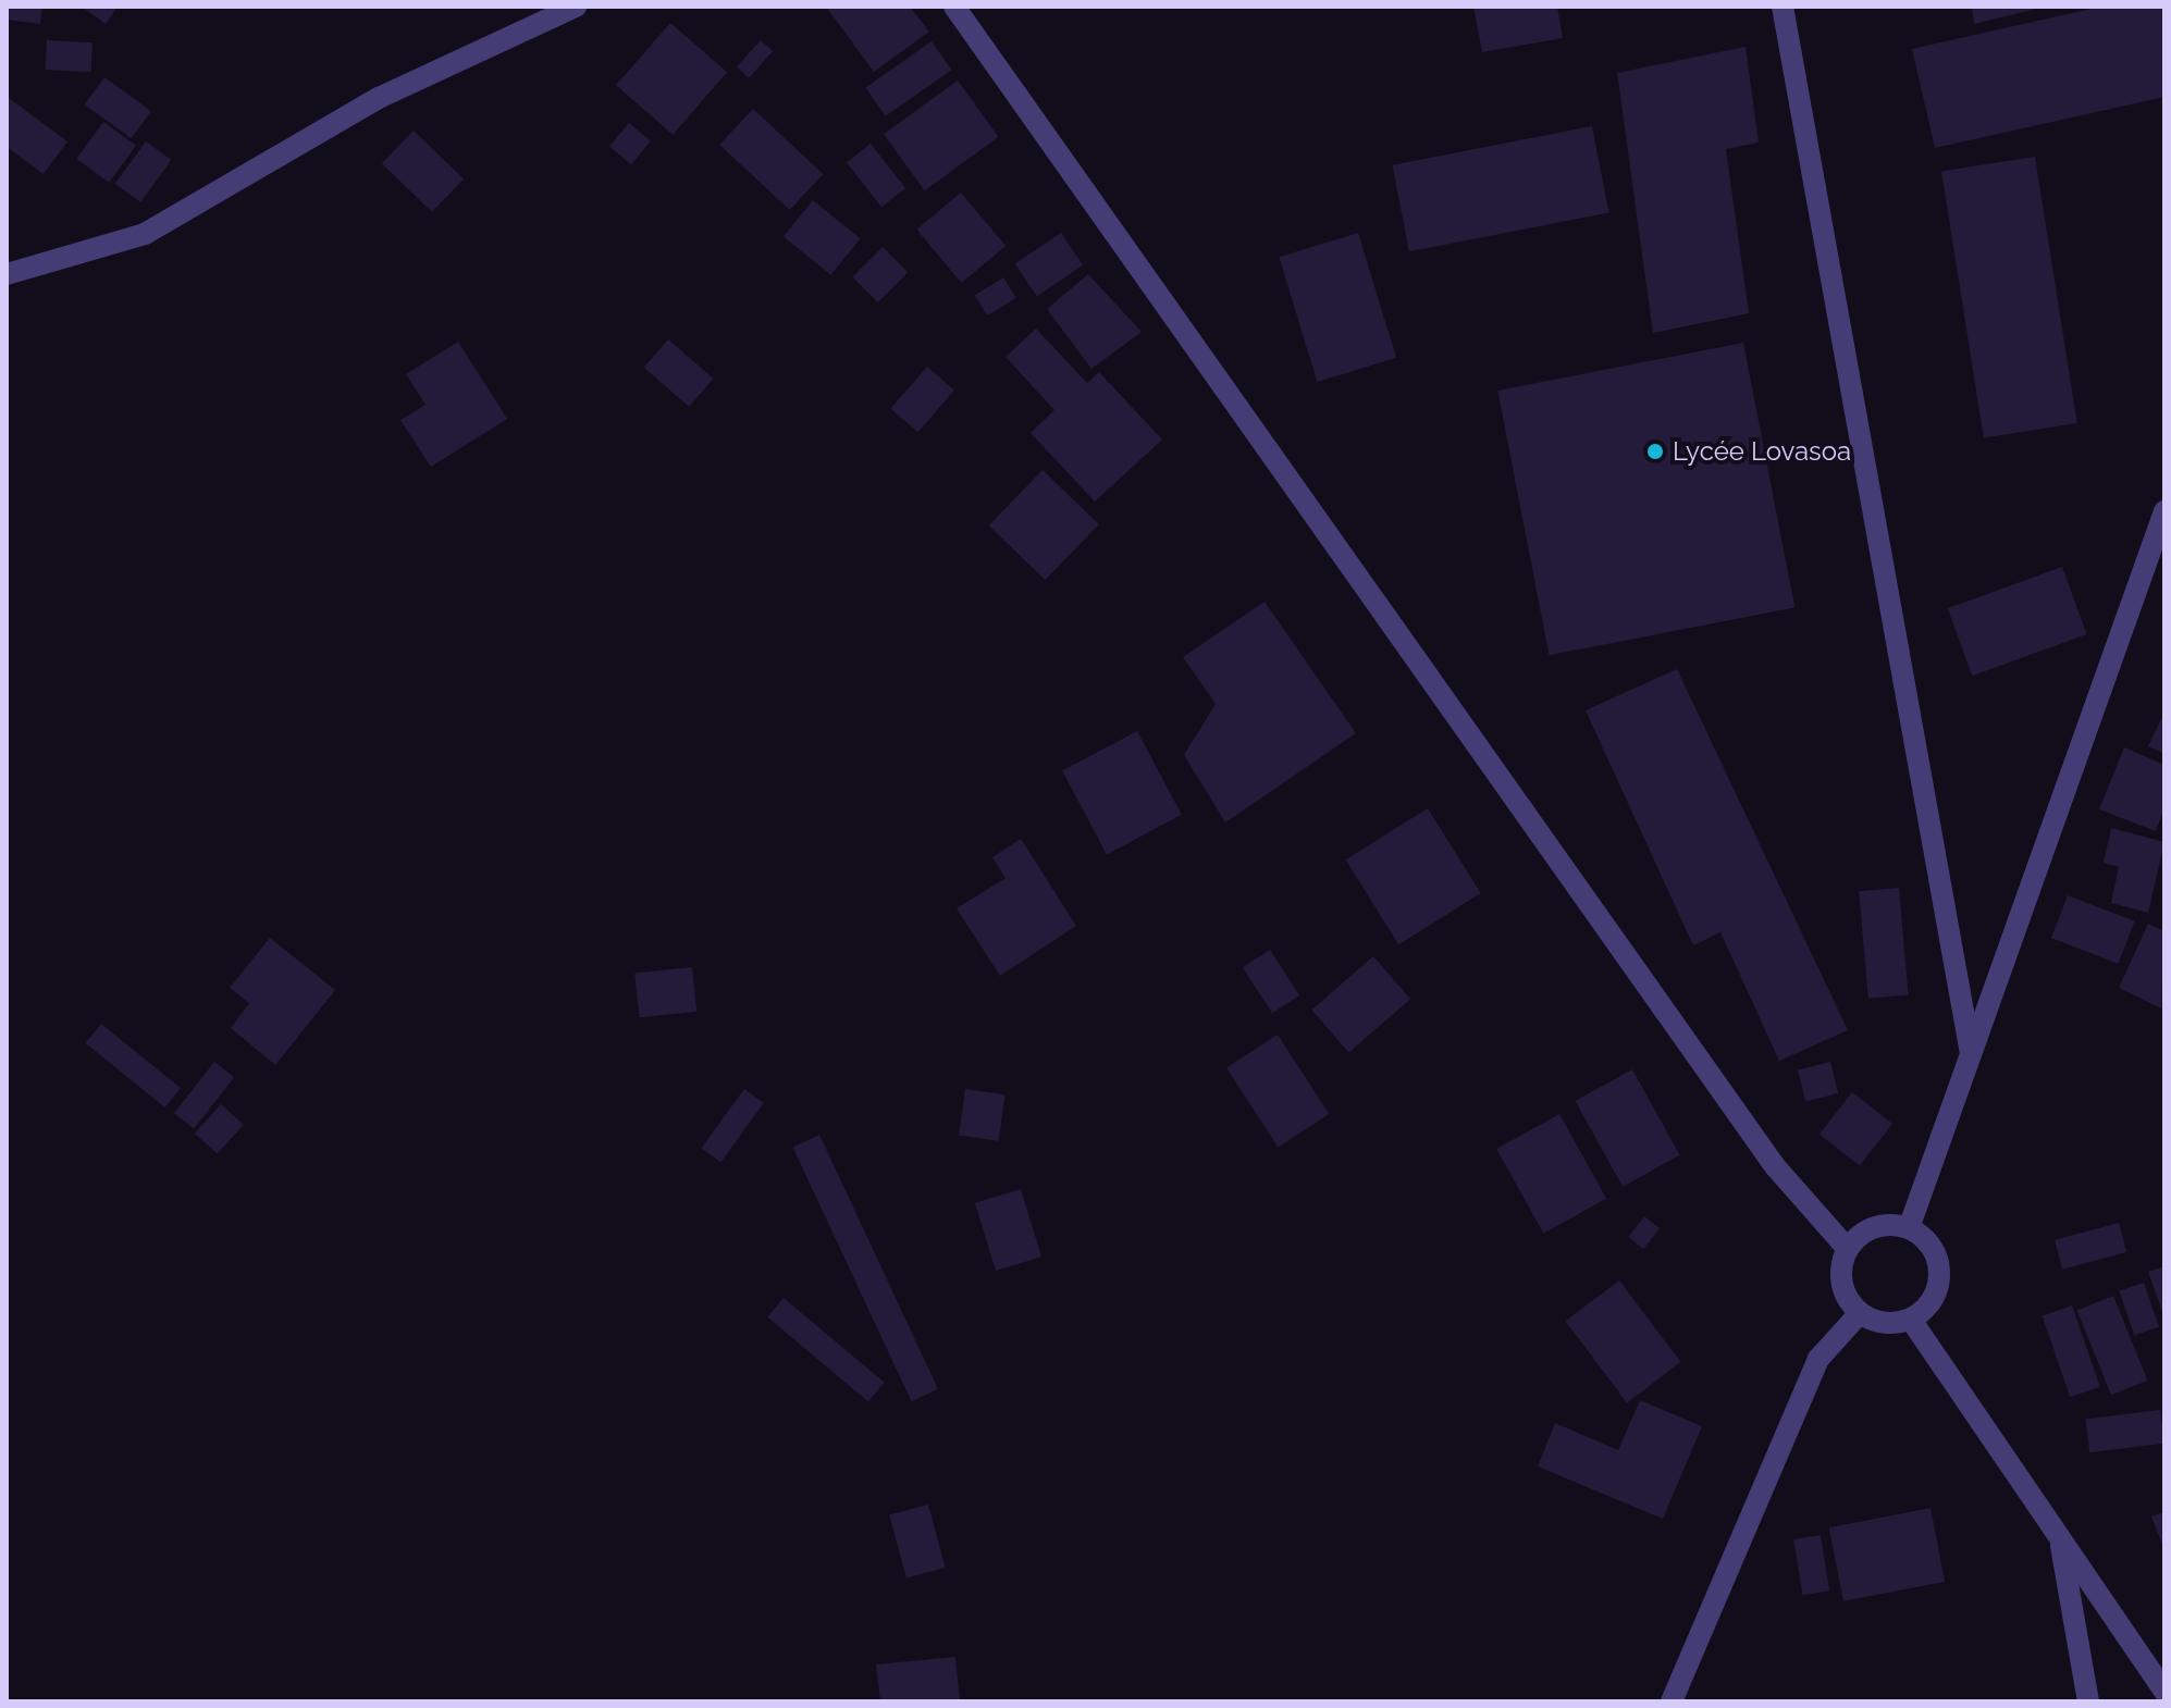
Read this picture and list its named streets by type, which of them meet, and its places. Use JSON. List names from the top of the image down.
{
  "places": ["Lycée Lovasoa"]
}
